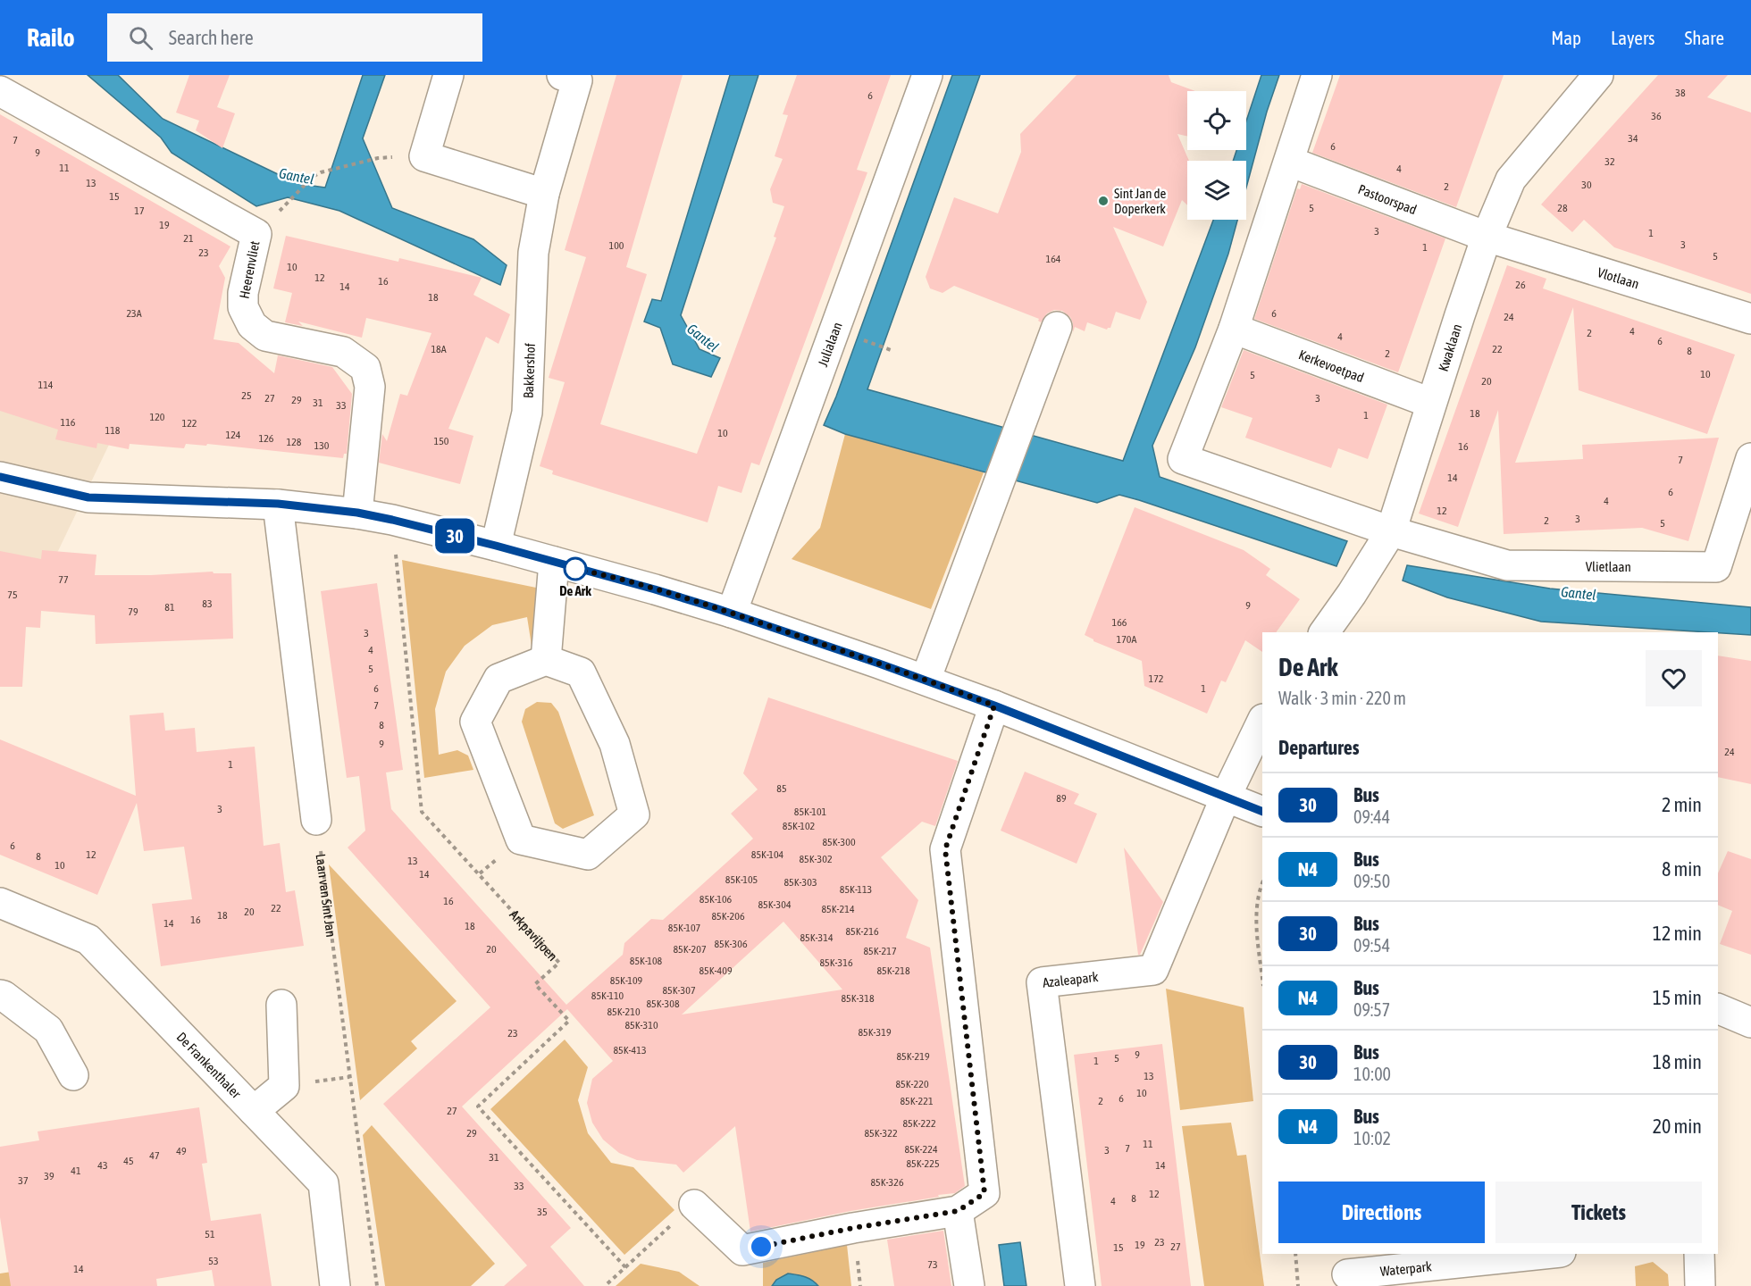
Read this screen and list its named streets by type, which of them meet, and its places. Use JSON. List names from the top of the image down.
{
  "streets": {
    "street": [
      "Pastoorspad",
      "Heerenvliet",
      "Vlotlaan",
      "Julialaan",
      "Kwaklaan",
      "Kerkevoetpad",
      "Bakkershof",
      "Vlietlaan",
      "Azaleapark",
      "De Frankenthaler",
      "Waterpark"
    ],
    "path": ["Laan van Sint Jan", "Arkpaviljoen"]
  },
  "crossings": [
    ["Pastoorspad", "Vlotlaan"],
    ["Pastoorspad", "Kwaklaan"],
    ["Vlotlaan", "Kwaklaan"],
    ["Kwaklaan", "Kerkevoetpad"],
    ["Kwaklaan", "Vlietlaan"]
  ],
  "water": ["Gantel"],
  "places": ["Sint Jan de Doperkerk", "De Ark"],
  "lines": ["bus line 30"],
  "house_numbers": [
    "38",
    "6",
    "36",
    "34",
    "7",
    "6",
    "9",
    "32",
    "11",
    "4",
    "13",
    "30",
    "2",
    "15",
    "5",
    "28",
    "17",
    "19",
    "3",
    "1",
    "21",
    "3",
    "100",
    "1",
    "23",
    "5",
    "164",
    "10",
    "12",
    "16",
    "26",
    "14",
    "18",
    "23A",
    "6",
    "24",
    "4",
    "2",
    "4",
    "6",
    "18A",
    "22",
    "8",
    "2",
    "10",
    "5",
    "20",
    "114",
    "25",
    "27",
    "3",
    "29",
    "31",
    "33",
    "18",
    "1",
    "120",
    "116",
    "122",
    "118",
    "10",
    "124",
    "126",
    "150",
    "128",
    "130",
    "16",
    "7",
    "14",
    "6",
    "4",
    "12",
    "3",
    "2",
    "5",
    "77",
    "75",
    "83",
    "9",
    "81",
    "79",
    "166",
    "3",
    "170A",
    "4",
    "5",
    "172",
    "6",
    "1",
    "7",
    "8",
    "9",
    "24",
    "1",
    "85",
    "89",
    "3",
    "85K-101",
    "85K-102",
    "85K-300",
    "6",
    "12",
    "85K-104",
    "8",
    "85K-302",
    "13",
    "10",
    "14",
    "85K-105",
    "85K-303",
    "85K-113",
    "85K-106",
    "16",
    "85K-304",
    "22",
    "85K-214",
    "20",
    "18",
    "85K-206",
    "16",
    "14",
    "18",
    "85K-107",
    "85K-216",
    "85K-314",
    "85K-306",
    "20",
    "85K-207",
    "85K-217",
    "85K-108",
    "85K-316",
    "85K-409",
    "85K-218",
    "85K-109",
    "85K-307",
    "85K-110",
    "85K-318",
    "85K-308",
    "85K-210",
    "85K-310",
    "85K-319",
    "23",
    "85K-413",
    "9",
    "85K-219",
    "5",
    "1",
    "13",
    "85K-220",
    "10",
    "6",
    "85K-221",
    "2",
    "27",
    "85K-222",
    "29",
    "85K-322",
    "11",
    "7",
    "85K-224",
    "3",
    "49",
    "47",
    "31",
    "45",
    "85K-225",
    "43",
    "14",
    "41",
    "39",
    "37",
    "85K-326",
    "33",
    "12",
    "8",
    "4",
    "35",
    "51",
    "23",
    "19",
    "27",
    "15",
    "53",
    "73",
    "14"
  ],
  "page": {
    "header": "Railo",
    "search": "Search here",
    "nav": ["Map", "Layers", "Share"],
    "on_map": "30",
    "heading": [
      ["De Ark", "Walk · 3 min · 220 m"],
      "Departures"
    ],
    "list": [
      {
        "mark": "30",
        "name": "Bus",
        "note": "09:44",
        "value": "2 min"
      },
      {
        "mark": "N4",
        "name": "Bus",
        "note": "09:50",
        "value": "8 min"
      },
      {
        "mark": "30",
        "name": "Bus",
        "note": "09:54",
        "value": "12 min"
      },
      {
        "mark": "N4",
        "name": "Bus",
        "note": "09:57",
        "value": "15 min"
      },
      {
        "mark": "30",
        "name": "Bus",
        "note": "10:00",
        "value": "18 min"
      },
      {
        "mark": "N4",
        "name": "Bus",
        "note": "10:02",
        "value": "20 min"
      }
    ],
    "buttons": ["Directions", "Tickets"]
  }
}
